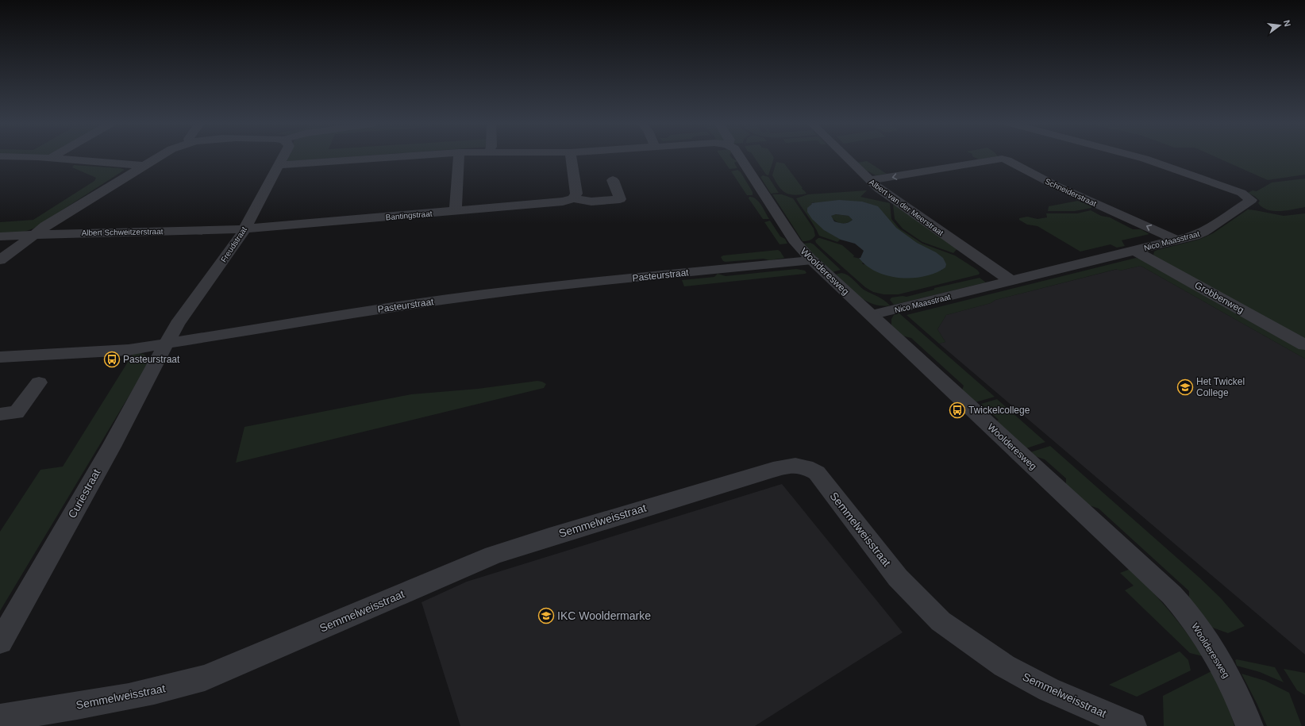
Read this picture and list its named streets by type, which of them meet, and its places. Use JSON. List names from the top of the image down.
{
  "streets": {
    "street": [
      "Schneiderstraat",
      "Albert van der Meerstraat",
      "Bantingstraat",
      "Albert Schweitzerstraat",
      "Nico Maasstraat",
      "Freudstraat",
      "Woolderesweg",
      "Pasteurstraat",
      "Grobbenweg",
      "Curiestraat",
      "Semmelweisstraat"
    ]
  },
  "crossings": [
    ["Schneiderstraat", "Albert van der Meerstraat"],
    ["Schneiderstraat", "Nico Maasstraat"],
    ["Albert van der Meerstraat", "Nico Maasstraat"],
    ["Bantingstraat", "Albert Schweitzerstraat"],
    ["Bantingstraat", "Freudstraat"],
    ["Albert Schweitzerstraat", "Freudstraat"],
    ["Nico Maasstraat", "Woolderesweg"],
    ["Nico Maasstraat", "Grobbenweg"],
    ["Freudstraat", "Pasteurstraat"],
    ["Freudstraat", "Curiestraat"],
    ["Woolderesweg", "Pasteurstraat"],
    ["Pasteurstraat", "Curiestraat"]
  ],
  "one_way": ["Schneiderstraat"],
  "places": {
    "bus stop": ["Pasteurstraat", "Twickelcollege"],
    "school or university": ["Het Twickel College", "IKC Wooldermarke"]
  },
  "north": "right"
}
